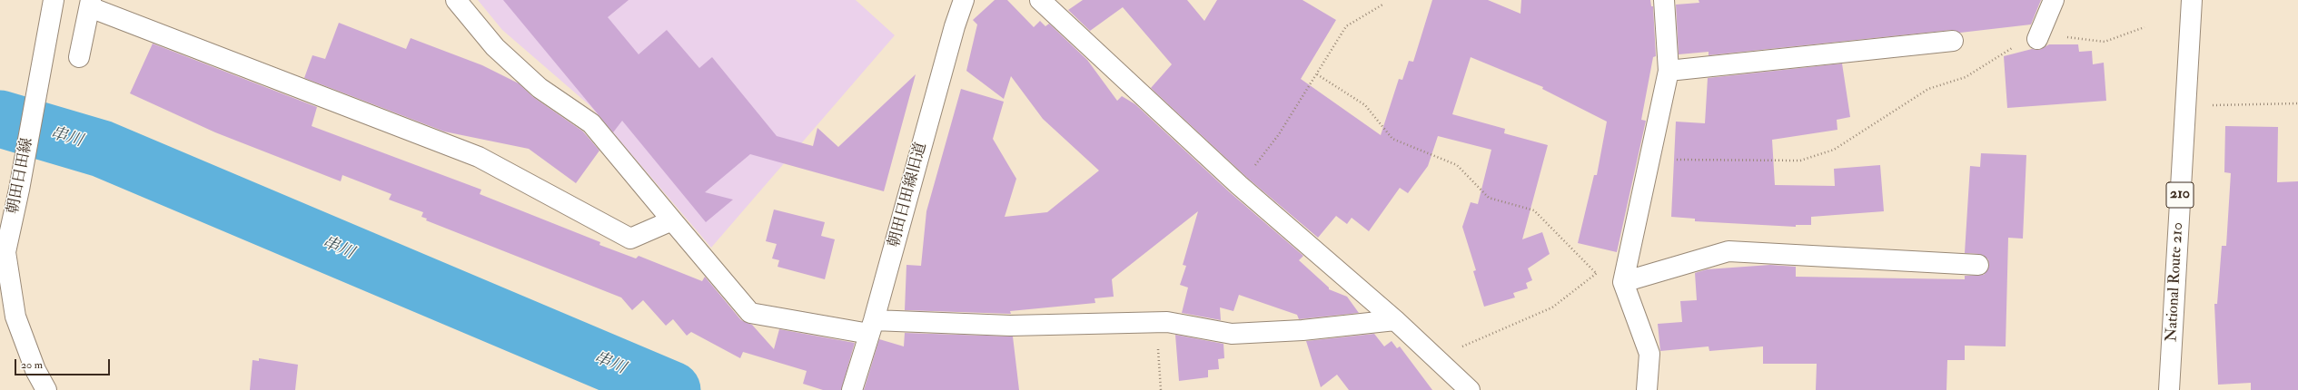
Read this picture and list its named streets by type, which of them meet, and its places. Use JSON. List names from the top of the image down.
{
  "streets": {
    "main road": [
      "朝田日田線",
      "朝田日田線旧道",
      "210",
      "National Route 210"
    ]
  },
  "water": ["串川"],
  "scale_bar": "20 m"
}
